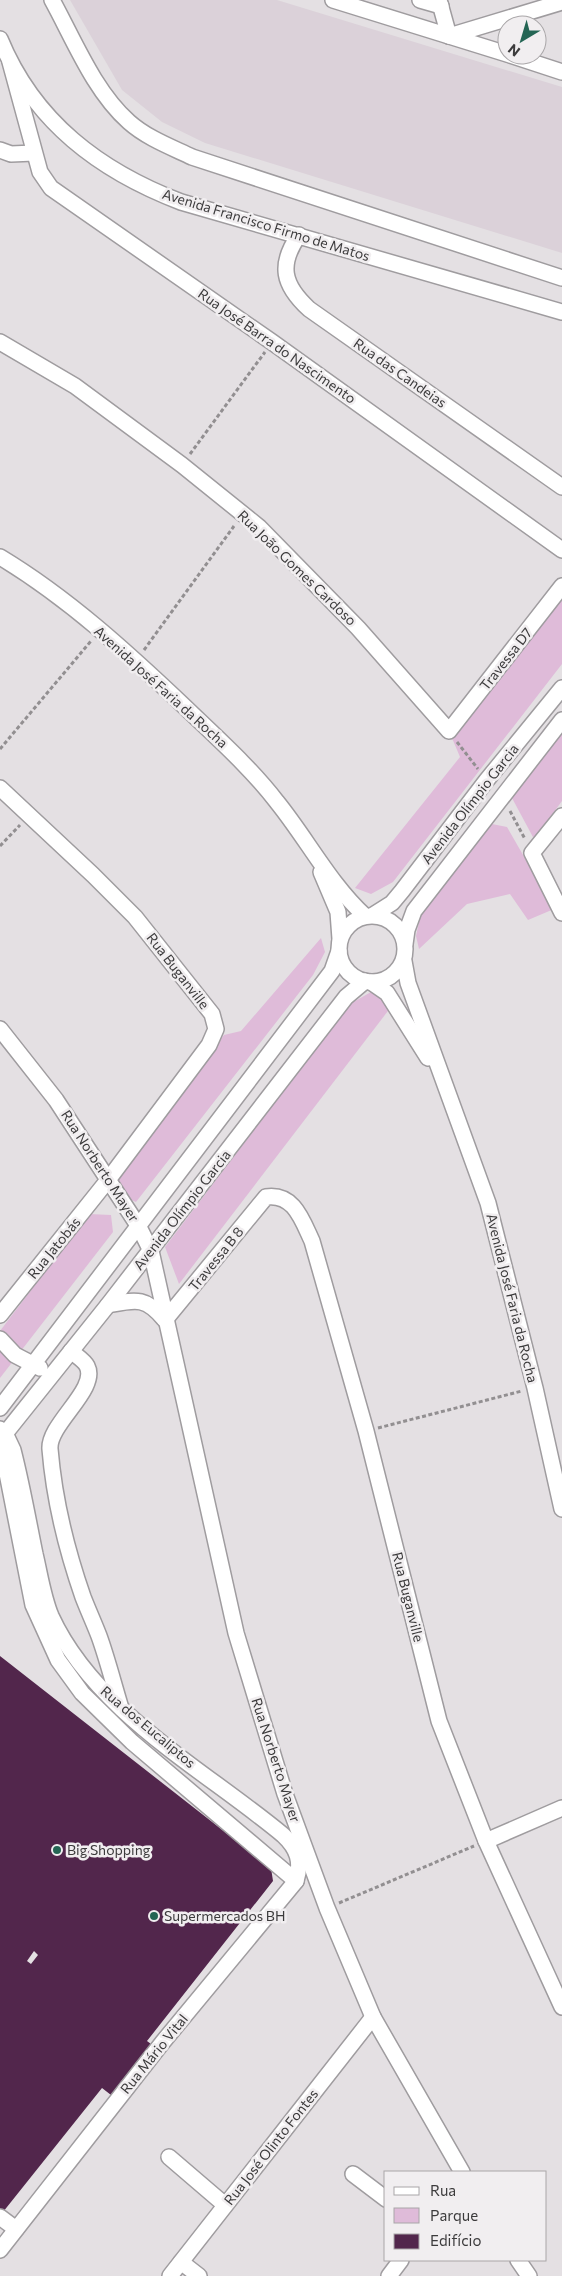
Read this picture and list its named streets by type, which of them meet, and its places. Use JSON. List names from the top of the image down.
{
  "streets": {
    "street": [
      "Avenida Francisco Firmo de Matos",
      "Rua José Barra do Nascimento",
      "Rua das Candeias",
      "Rua João Gomes Cardoso",
      "Travessa D7",
      "Avenida José Faria da Rocha",
      "Avenida Olímpio Garcia",
      "Rua Buganville",
      "Rua Norberto Mayer",
      "Rua Jatobás",
      "Travessa B 8",
      "Rua dos Eucaliptos",
      "Rua Mário Vital",
      "Rua José Olinto Fontes"
    ]
  },
  "crossings": [
    ["Avenida Francisco Firmo de Matos", "Rua José Barra do Nascimento"],
    ["Avenida Francisco Firmo de Matos", "Rua das Candeias"],
    ["Rua João Gomes Cardoso", "Travessa D7"],
    ["Avenida José Faria da Rocha", "Avenida Olímpio Garcia"],
    ["Avenida Olímpio Garcia", "Rua Norberto Mayer"],
    ["Avenida Olímpio Garcia", "Rua dos Eucaliptos"],
    ["Rua Buganville", "Rua Norberto Mayer"],
    ["Rua Buganville", "Rua Jatobás"],
    ["Rua Buganville", "Travessa B 8"],
    ["Rua Norberto Mayer", "Rua Jatobás"],
    ["Rua Norberto Mayer", "Travessa B 8"],
    ["Rua Norberto Mayer", "Rua José Olinto Fontes"],
    ["Rua dos Eucaliptos", "Rua Mário Vital"]
  ],
  "places": ["Big Shopping", "Supermercados BH"],
  "legend": ["Rua", "Parque", "Edifício"],
  "north": "bottom left"
}
